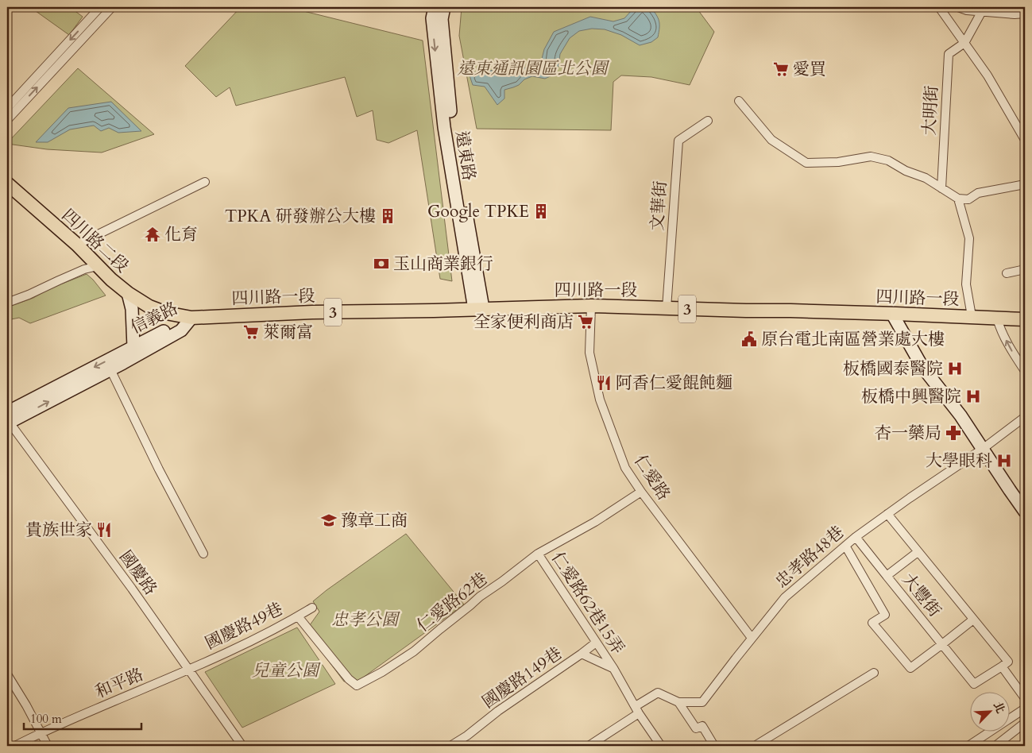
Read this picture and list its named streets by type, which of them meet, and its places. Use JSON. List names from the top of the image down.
{
  "streets": {
    "main road": ["四川路二段", "四川路一段", "3"],
    "street": [
      "大明街",
      "遠東路",
      "文華街",
      "信義路",
      "仁愛路",
      "忠孝路48巷",
      "國慶路",
      "大豐街",
      "仁愛路62巷",
      "仁愛路62巷15弄",
      "國慶路49巷",
      "國慶路149巷",
      "和平路"
    ]
  },
  "crossings": [
    ["遠東路", "四川路一段"],
    ["文華街", "四川路一段"],
    ["四川路二段", "四川路一段"],
    ["四川路一段", "信義路"],
    ["四川路一段", "仁愛路"],
    ["信義路", "國慶路"],
    ["仁愛路", "忠孝路48巷"],
    ["仁愛路", "仁愛路62巷"],
    ["忠孝路48巷", "大豐街"],
    ["國慶路", "國慶路49巷"],
    ["國慶路", "和平路"],
    ["仁愛路62巷", "仁愛路62巷15弄"],
    ["仁愛路62巷", "國慶路49巷"],
    ["仁愛路62巷15弄", "國慶路149巷"],
    ["國慶路49巷", "和平路"]
  ],
  "parks": ["遠東通訊園區北公園", "忠孝公園", "兒童公園"],
  "places": {
    "supermarket": ["愛買", "全家便利商店", "萊爾富"],
    "building": ["Google TPKE", "TPKA 研發辦公大樓"],
    "temple": ["化育"],
    "bank": ["玉山商業銀行"],
    "public building": ["原台電北南區營業處大樓"],
    "hospital": ["板橋國泰醫院", "板橋中興醫院", "大學眼科"],
    "restaurant": ["阿香仁愛餛飩麵", "貴族世家"],
    "pharmacy": ["杏一藥局"],
    "school or university": ["豫章工商"]
  },
  "scale_bar": "100 m",
  "north": "top right"
}
